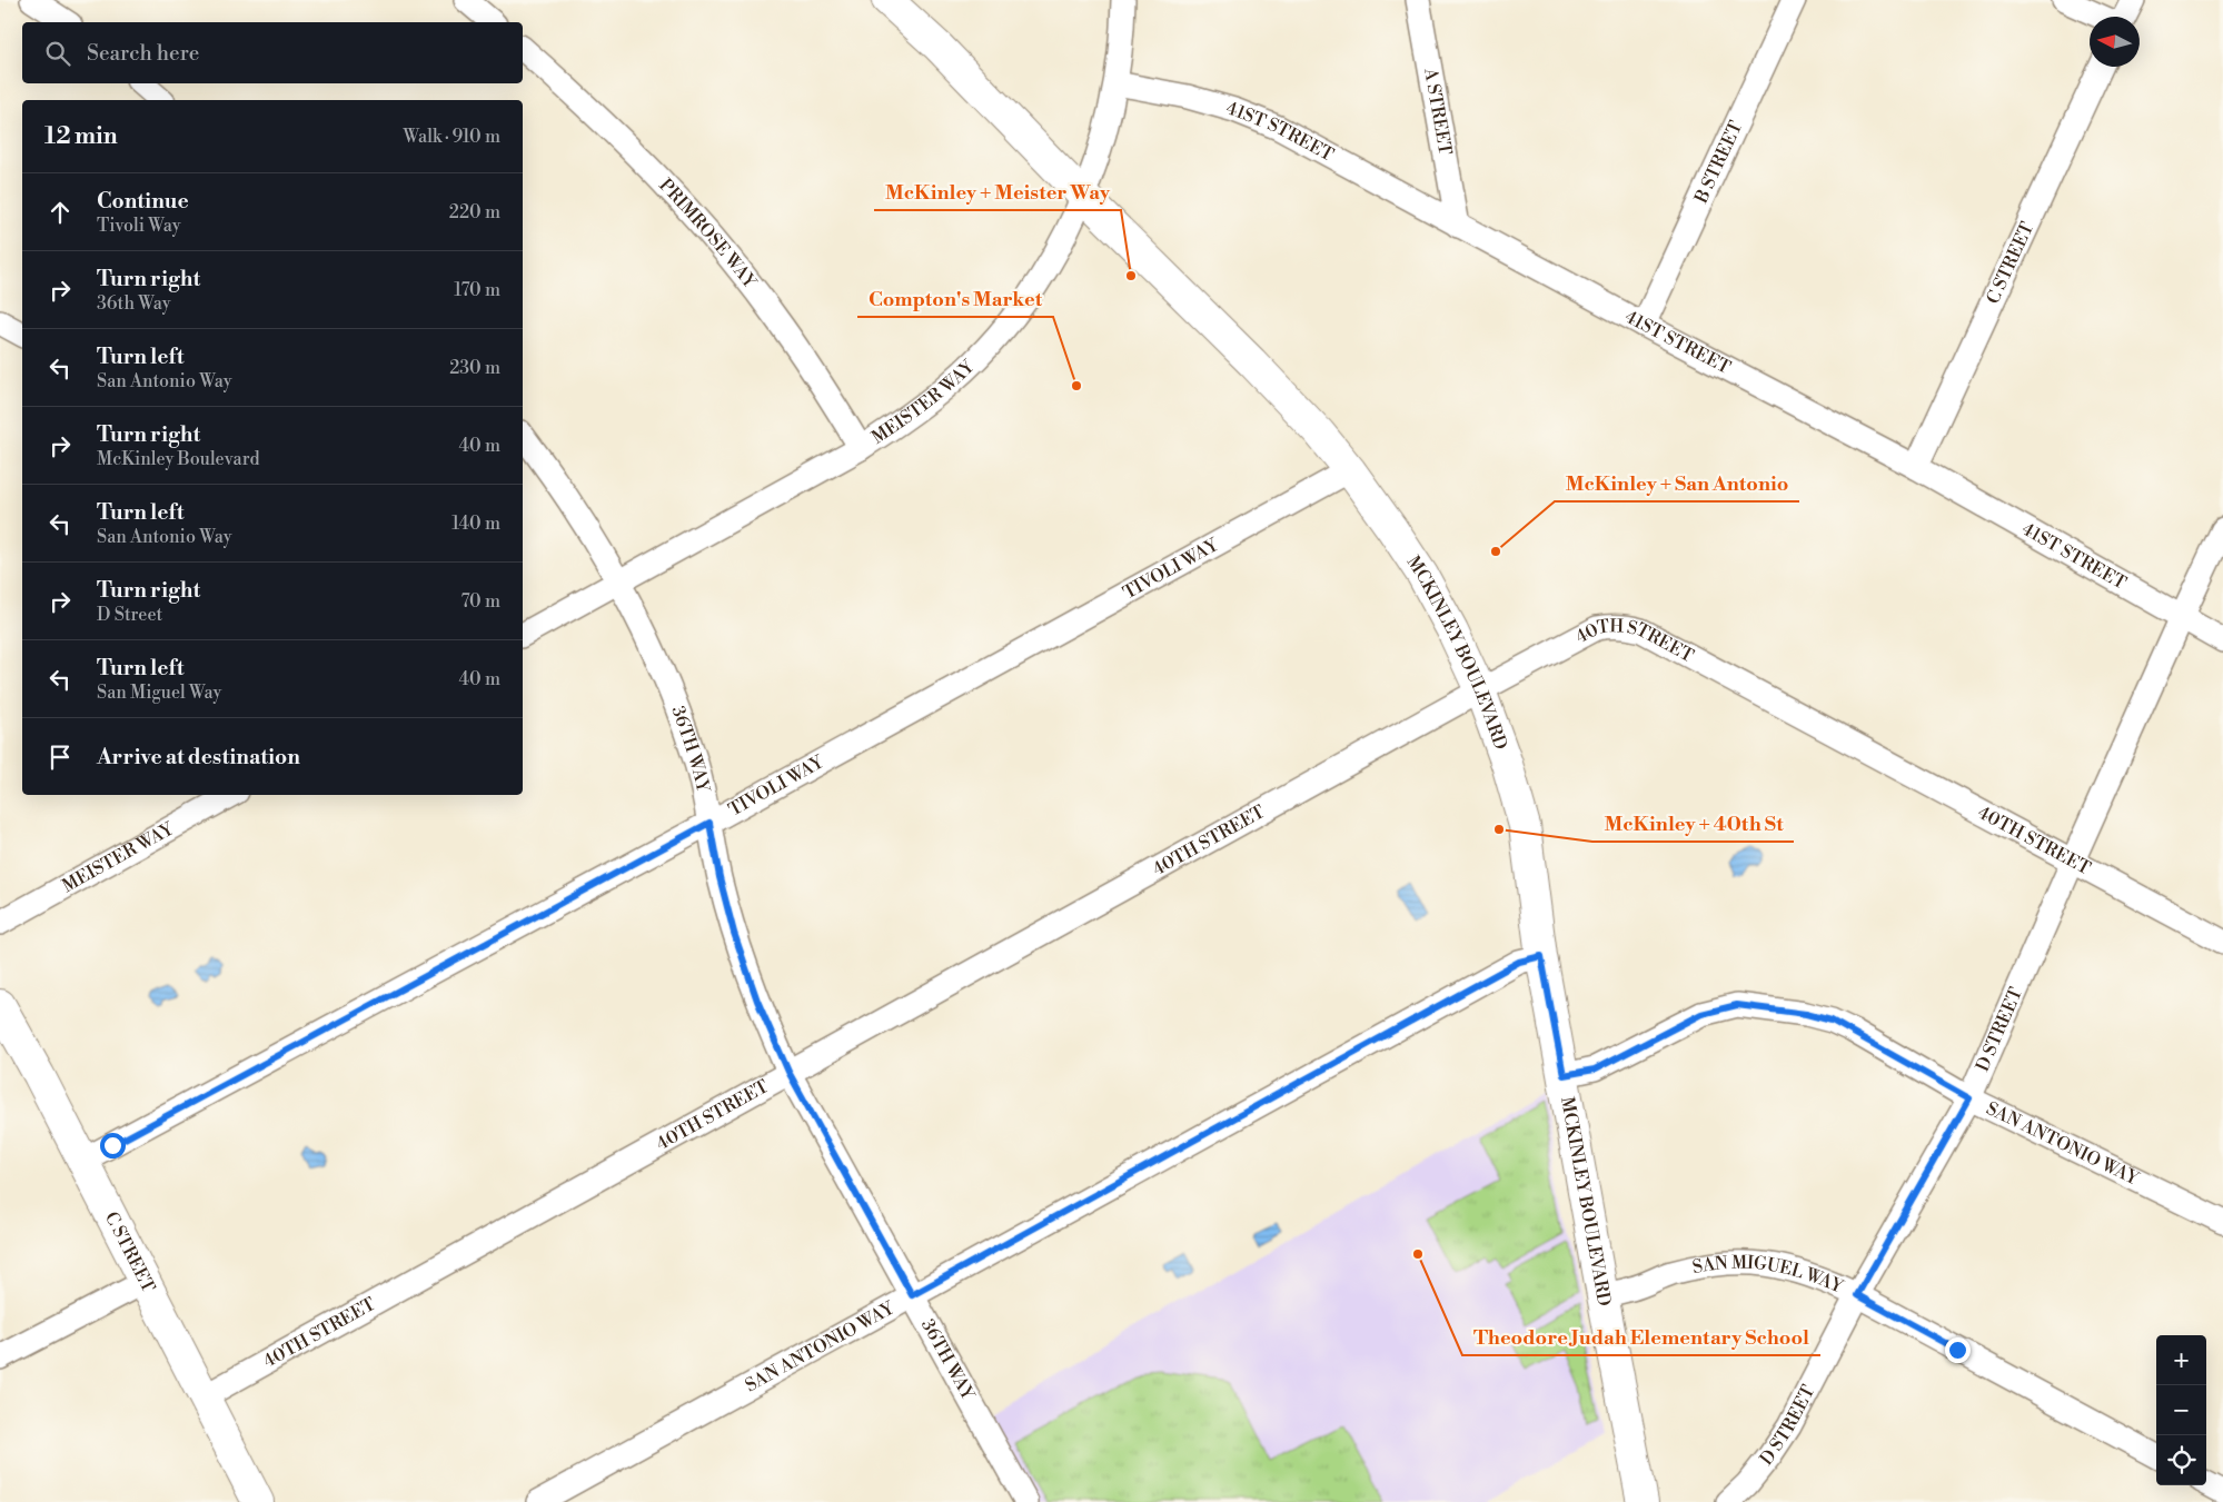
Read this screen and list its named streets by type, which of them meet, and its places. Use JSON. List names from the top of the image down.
{
  "streets": {
    "street": [
      "A STREET",
      "41ST STREET",
      "B STREET",
      "PRIMROSE WAY",
      "C STREET",
      "MEISTER WAY",
      "TIVOLI WAY",
      "40TH STREET",
      "MCKINLEY BOULEVARD",
      "36TH WAY",
      "D STREET",
      "SAN ANTONIO WAY",
      "SAN MIGUEL WAY"
    ]
  },
  "crossings": [
    ["A STREET", "41ST STREET"],
    ["41ST STREET", "B STREET"],
    ["41ST STREET", "C STREET"],
    ["41ST STREET", "MEISTER WAY"],
    ["41ST STREET", "D STREET"],
    ["PRIMROSE WAY", "MEISTER WAY"],
    ["C STREET", "TIVOLI WAY"],
    ["C STREET", "40TH STREET"],
    ["MEISTER WAY", "MCKINLEY BOULEVARD"],
    ["MEISTER WAY", "36TH WAY"],
    ["TIVOLI WAY", "MCKINLEY BOULEVARD"],
    ["TIVOLI WAY", "36TH WAY"],
    ["40TH STREET", "MCKINLEY BOULEVARD"],
    ["40TH STREET", "36TH WAY"],
    ["40TH STREET", "D STREET"],
    ["MCKINLEY BOULEVARD", "SAN ANTONIO WAY"],
    ["MCKINLEY BOULEVARD", "SAN MIGUEL WAY"],
    ["36TH WAY", "SAN ANTONIO WAY"],
    ["D STREET", "SAN ANTONIO WAY"],
    ["D STREET", "SAN MIGUEL WAY"]
  ],
  "places": [
    "McKinley + Meister Way",
    "Compton's Market",
    "McKinley + San Antonio",
    "McKinley + 40th St",
    "Theodore Judah Elementary School"
  ],
  "north": "left",
  "page": {
    "search": "Search here",
    "heading": ["12 min", "Walk · 910 m"],
    "list": [
      ["Continue", "Tivoli Way", "220 m"],
      ["Turn right", "36th Way", "170 m"],
      ["Turn left", "San Antonio Way", "230 m"],
      ["Turn right", "McKinley Boulevard", "40 m"],
      ["Turn left", "San Antonio Way", "140 m"],
      ["Turn right", "D Street", "70 m"],
      ["Turn left", "San Miguel Way", "40 m"],
      "Arrive at destination"
    ],
    "map_buttons": ["+", "−"]
  }
}
